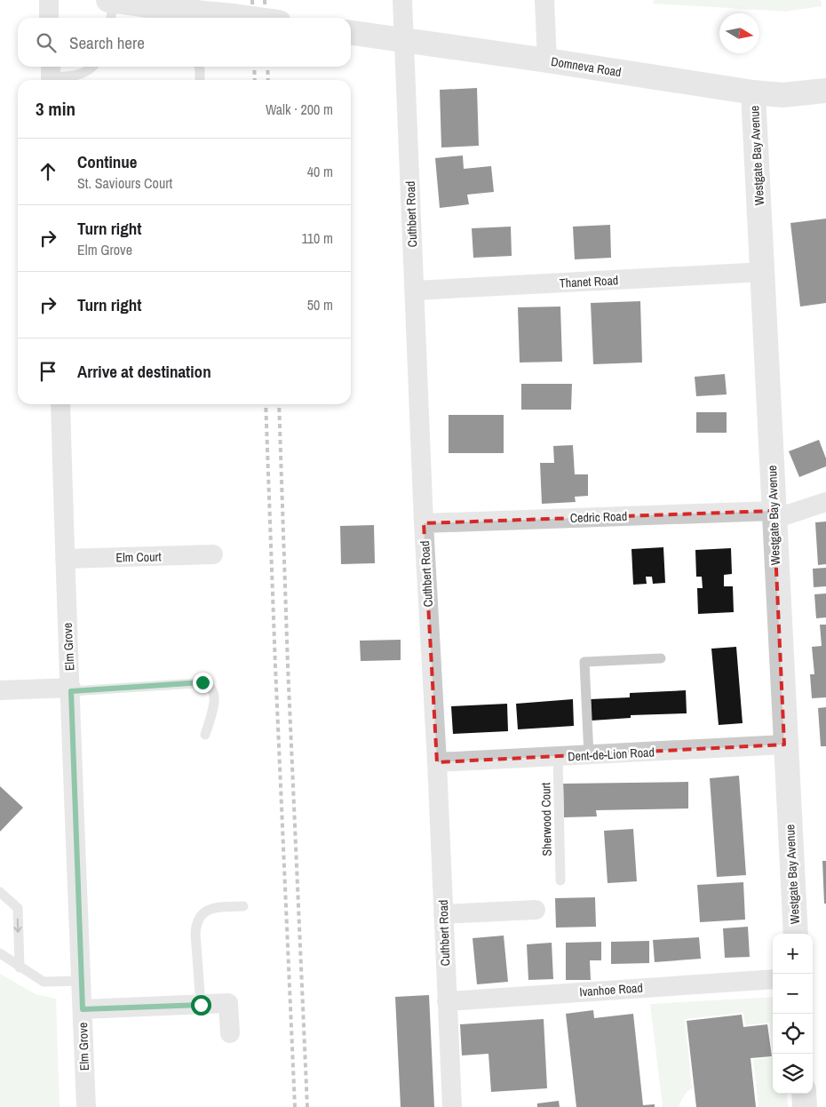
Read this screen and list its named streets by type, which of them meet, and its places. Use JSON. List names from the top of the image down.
{
  "streets": {
    "street": [
      "Domneva Road",
      "Westgate Bay Avenue",
      "Cuthbert Road",
      "Thanet Road",
      "Cedric Road",
      "Elm Court",
      "Elm Grove",
      "Dent-de-Lion Road",
      "Ivanhoe Road"
    ],
    "lane": ["Sherwood Court"]
  },
  "crossings": [
    ["Domneva Road", "Westgate Bay Avenue"],
    ["Domneva Road", "Cuthbert Road"],
    ["Westgate Bay Avenue", "Thanet Road"],
    ["Westgate Bay Avenue", "Cedric Road"],
    ["Westgate Bay Avenue", "Dent-de-Lion Road"],
    ["Cuthbert Road", "Thanet Road"],
    ["Cuthbert Road", "Cedric Road"],
    ["Cuthbert Road", "Dent-de-Lion Road"],
    ["Cuthbert Road", "Ivanhoe Road"],
    ["Elm Court", "Elm Grove"],
    ["Dent-de-Lion Road", "Sherwood Court"]
  ],
  "north": "right",
  "page": {
    "search": "Search here",
    "heading": ["3 min", "Walk · 200 m"],
    "list": [
      ["Continue", "St. Saviours Court", "40 m"],
      ["Turn right", "Elm Grove", "110 m"],
      ["Turn right", "50 m"],
      "Arrive at destination"
    ],
    "map_buttons": ["+", "−"]
  }
}
